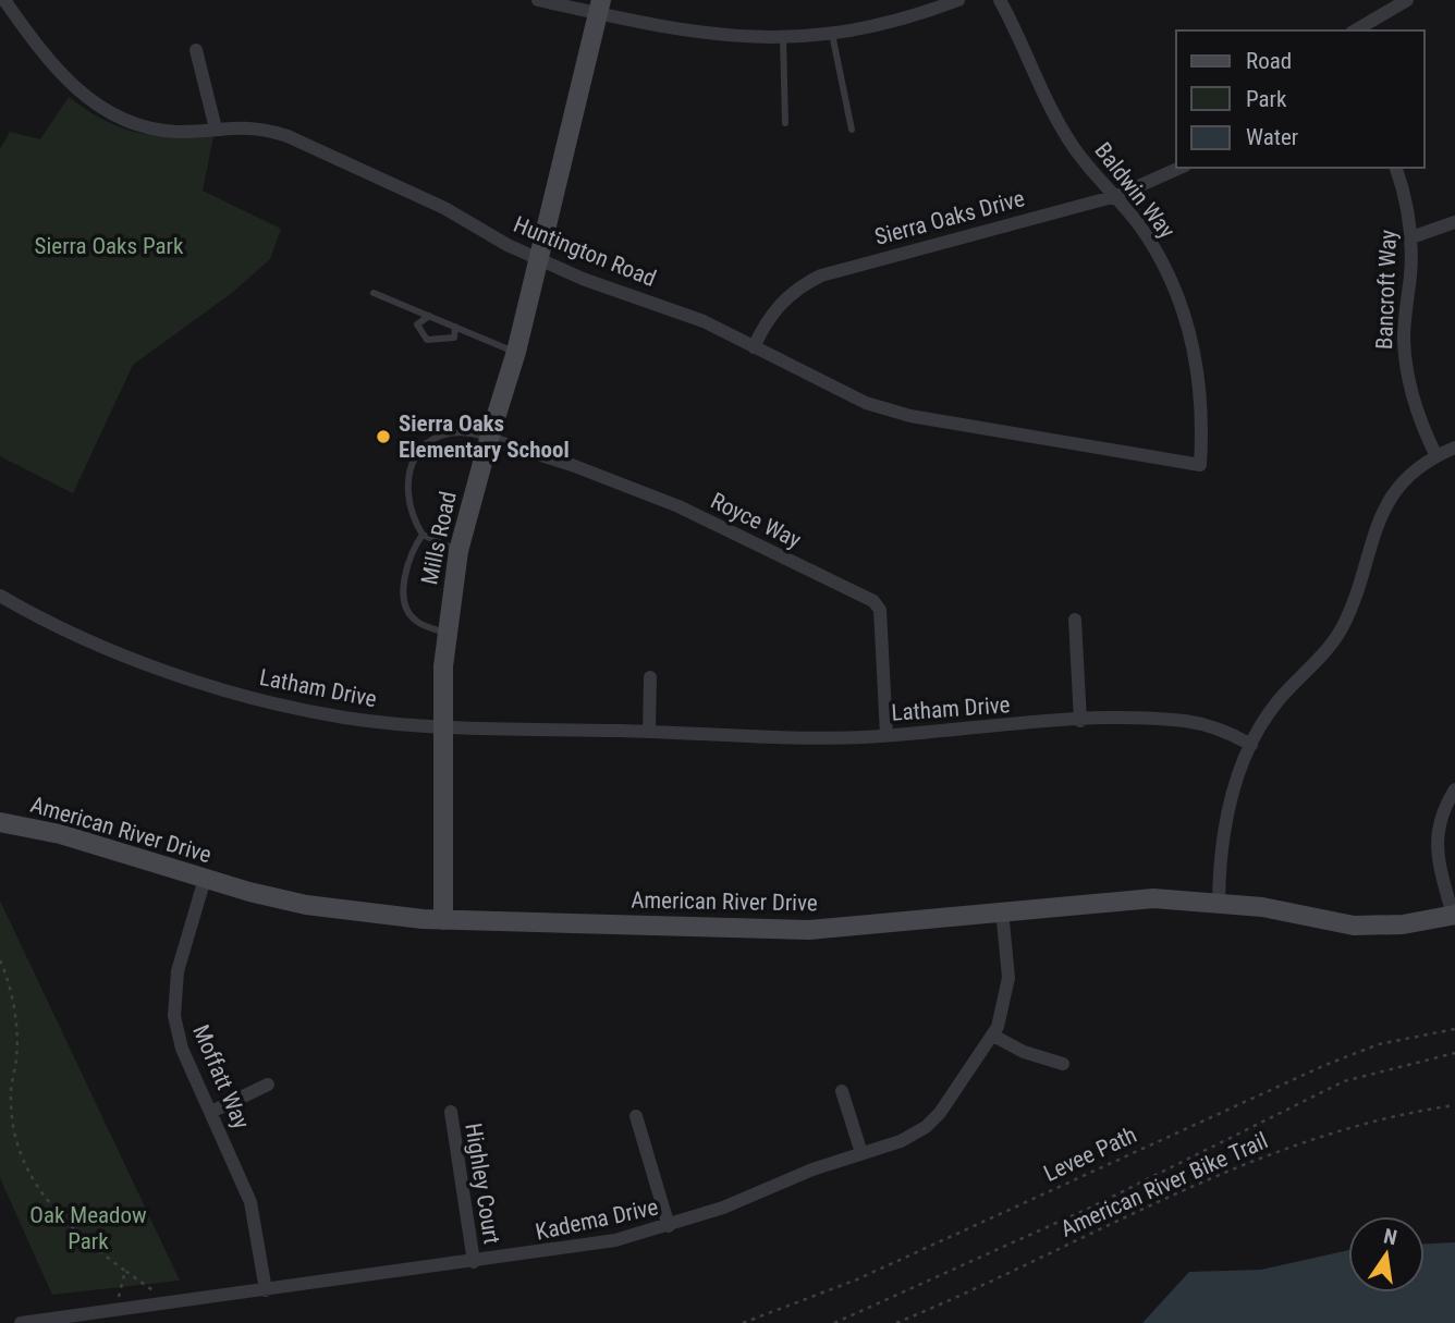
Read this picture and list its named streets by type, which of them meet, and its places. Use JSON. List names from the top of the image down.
{
  "streets": {
    "street": [
      "Baldwin Way",
      "Sierra Oaks Drive",
      "Huntington Road",
      "Bancroft Way",
      "Royce Way",
      "Mills Road",
      "Latham Drive",
      "American River Drive",
      "Moffatt Way",
      "Highley Court",
      "Kadema Drive"
    ],
    "path": ["Levee Path", "American River Bike Trail"]
  },
  "crossings": [
    ["Baldwin Way", "Sierra Oaks Drive"],
    ["Baldwin Way", "Huntington Road"],
    ["Sierra Oaks Drive", "Huntington Road"],
    ["Huntington Road", "Mills Road"],
    ["Royce Way", "Mills Road"],
    ["Royce Way", "Latham Drive"],
    ["Mills Road", "Latham Drive"],
    ["Mills Road", "American River Drive"],
    ["American River Drive", "Moffatt Way"],
    ["American River Drive", "Kadema Drive"],
    ["Moffatt Way", "Kadema Drive"],
    ["Highley Court", "Kadema Drive"]
  ],
  "parks": ["Sierra Oaks Park", "Oak Meadow Park"],
  "places": ["Sierra Oaks Elementary School"],
  "legend": ["Road", "Park", "Water"],
  "north": "top"
}
